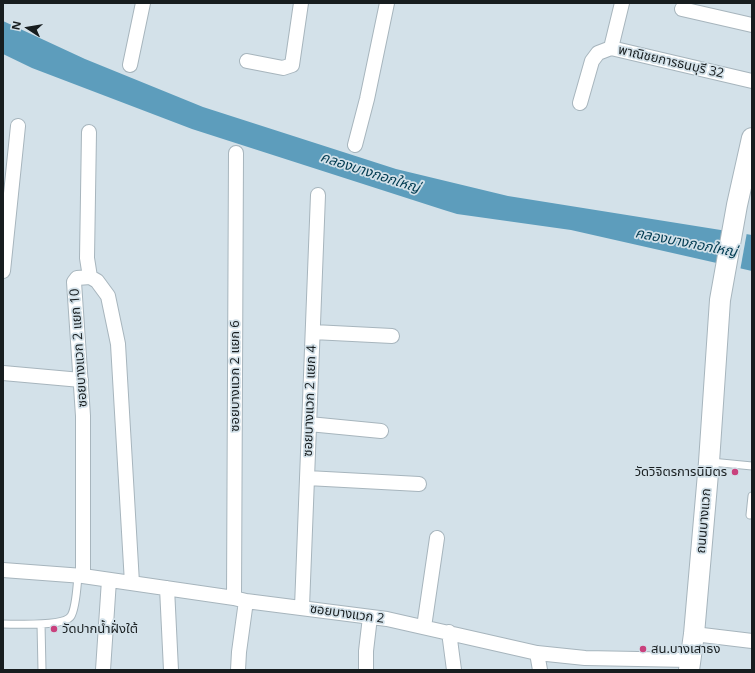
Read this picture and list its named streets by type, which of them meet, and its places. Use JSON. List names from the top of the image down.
{
  "streets": {
    "main road": ["ถนนบางแวก"],
    "street": [
      "พาณิชยการธนบุรี 32",
      "ซอยบางแวก 2 แยก 10",
      "ซอยบางแวก 2 แยก 6",
      "ซอยบางแวก 2 แยก 4",
      "ซอยบางแวก 2"
    ]
  },
  "crossings": [
    ["ซอยบางแวก 2 แยก 10", "ซอยบางแวก 2"],
    ["ซอยบางแวก 2 แยก 6", "ซอยบางแวก 2"],
    ["ซอยบางแวก 2 แยก 4", "ซอยบางแวก 2"],
    ["ถนนบางแวก", "ซอยบางแวก 2"]
  ],
  "water": ["คลองบางกอกใหญ่"],
  "places": ["วัดวิจิตรการนิมิตร", "วัดปากน้ำฝั่งใต้", "สน.บางเสาธง"],
  "north": "left"
}
